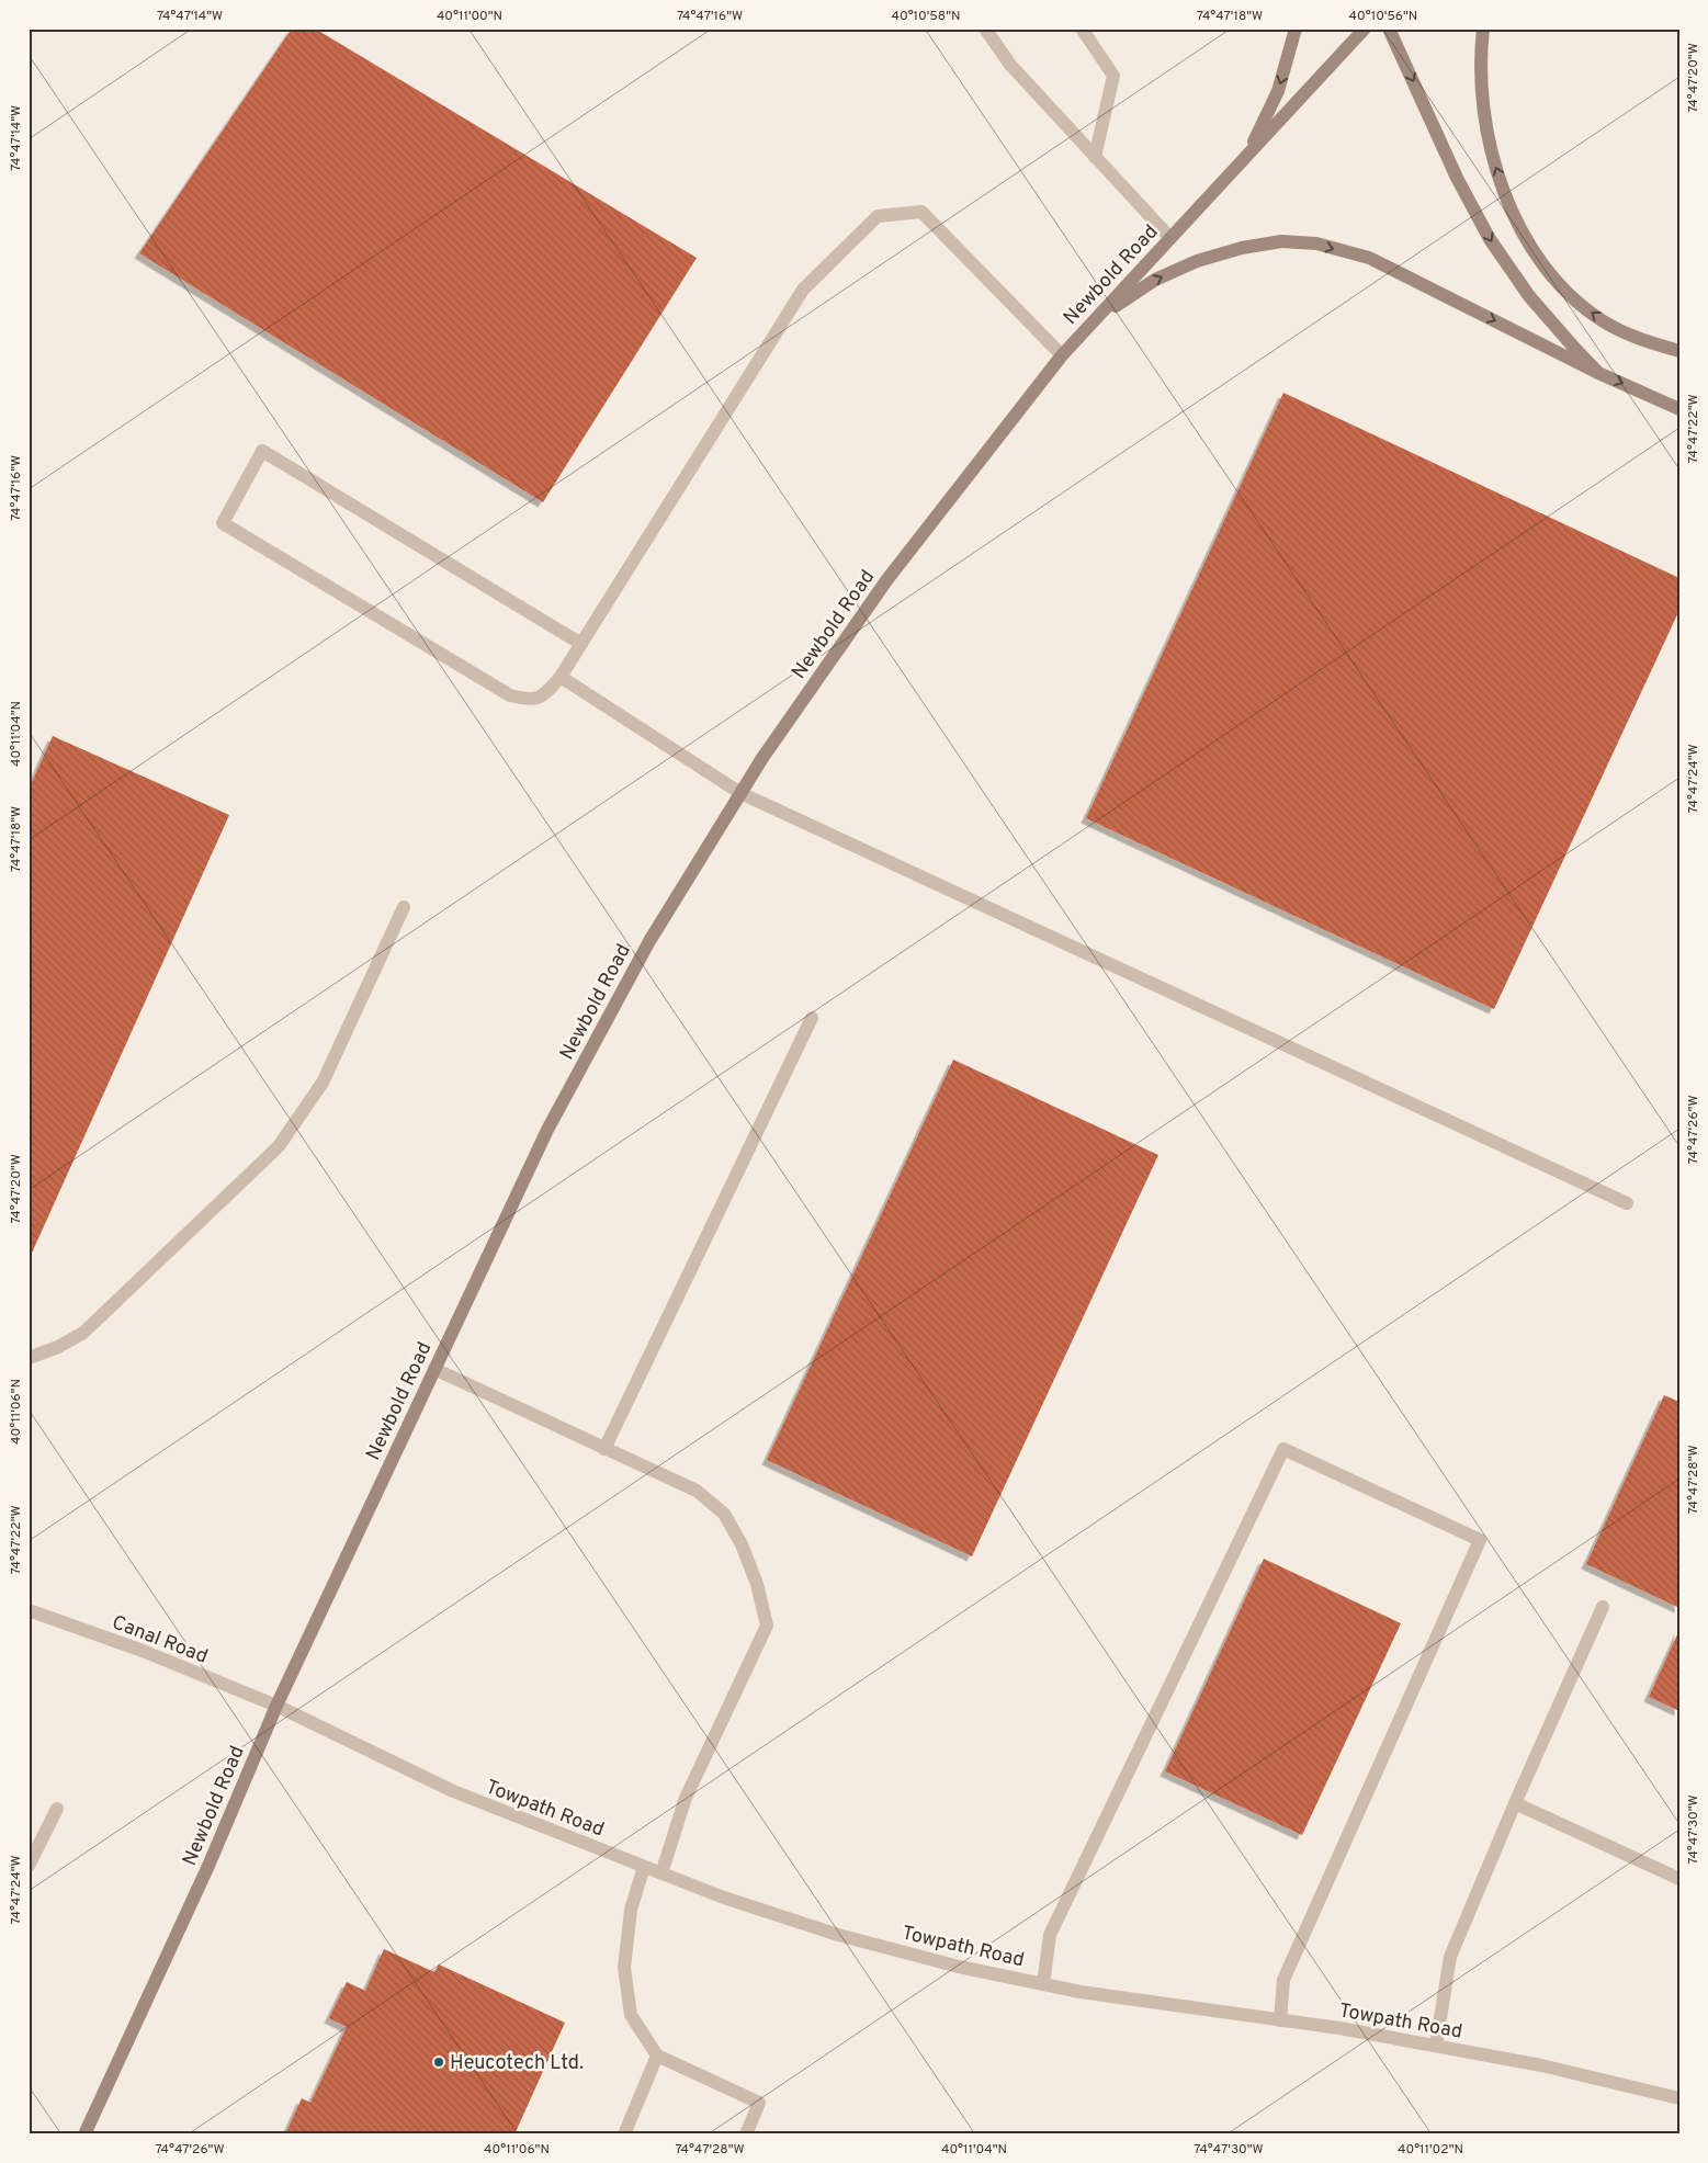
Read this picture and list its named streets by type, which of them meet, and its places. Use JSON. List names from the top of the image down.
{
  "streets": {
    "main road": ["Newbold Road"],
    "street": ["Canal Road", "Towpath Road"]
  },
  "crossings": [
    ["Newbold Road", "Canal Road"],
    ["Newbold Road", "Towpath Road"],
    ["Canal Road", "Towpath Road"]
  ],
  "places": ["Heucotech Ltd."],
  "coordinates": [
    "74°47'14\"W",
    "40°11'00\"N",
    "74°47'16\"W",
    "40°10'58\"N",
    "74°47'18\"W",
    "40°10'56\"N",
    "74°47'20\"W",
    "74°47'22\"W",
    "40°11'04\"N",
    "74°47'24\"W",
    "74°47'26\"W",
    "40°11'06\"N",
    "74°47'28\"W",
    "74°47'30\"W",
    "40°11'02\"N"
  ]
}
